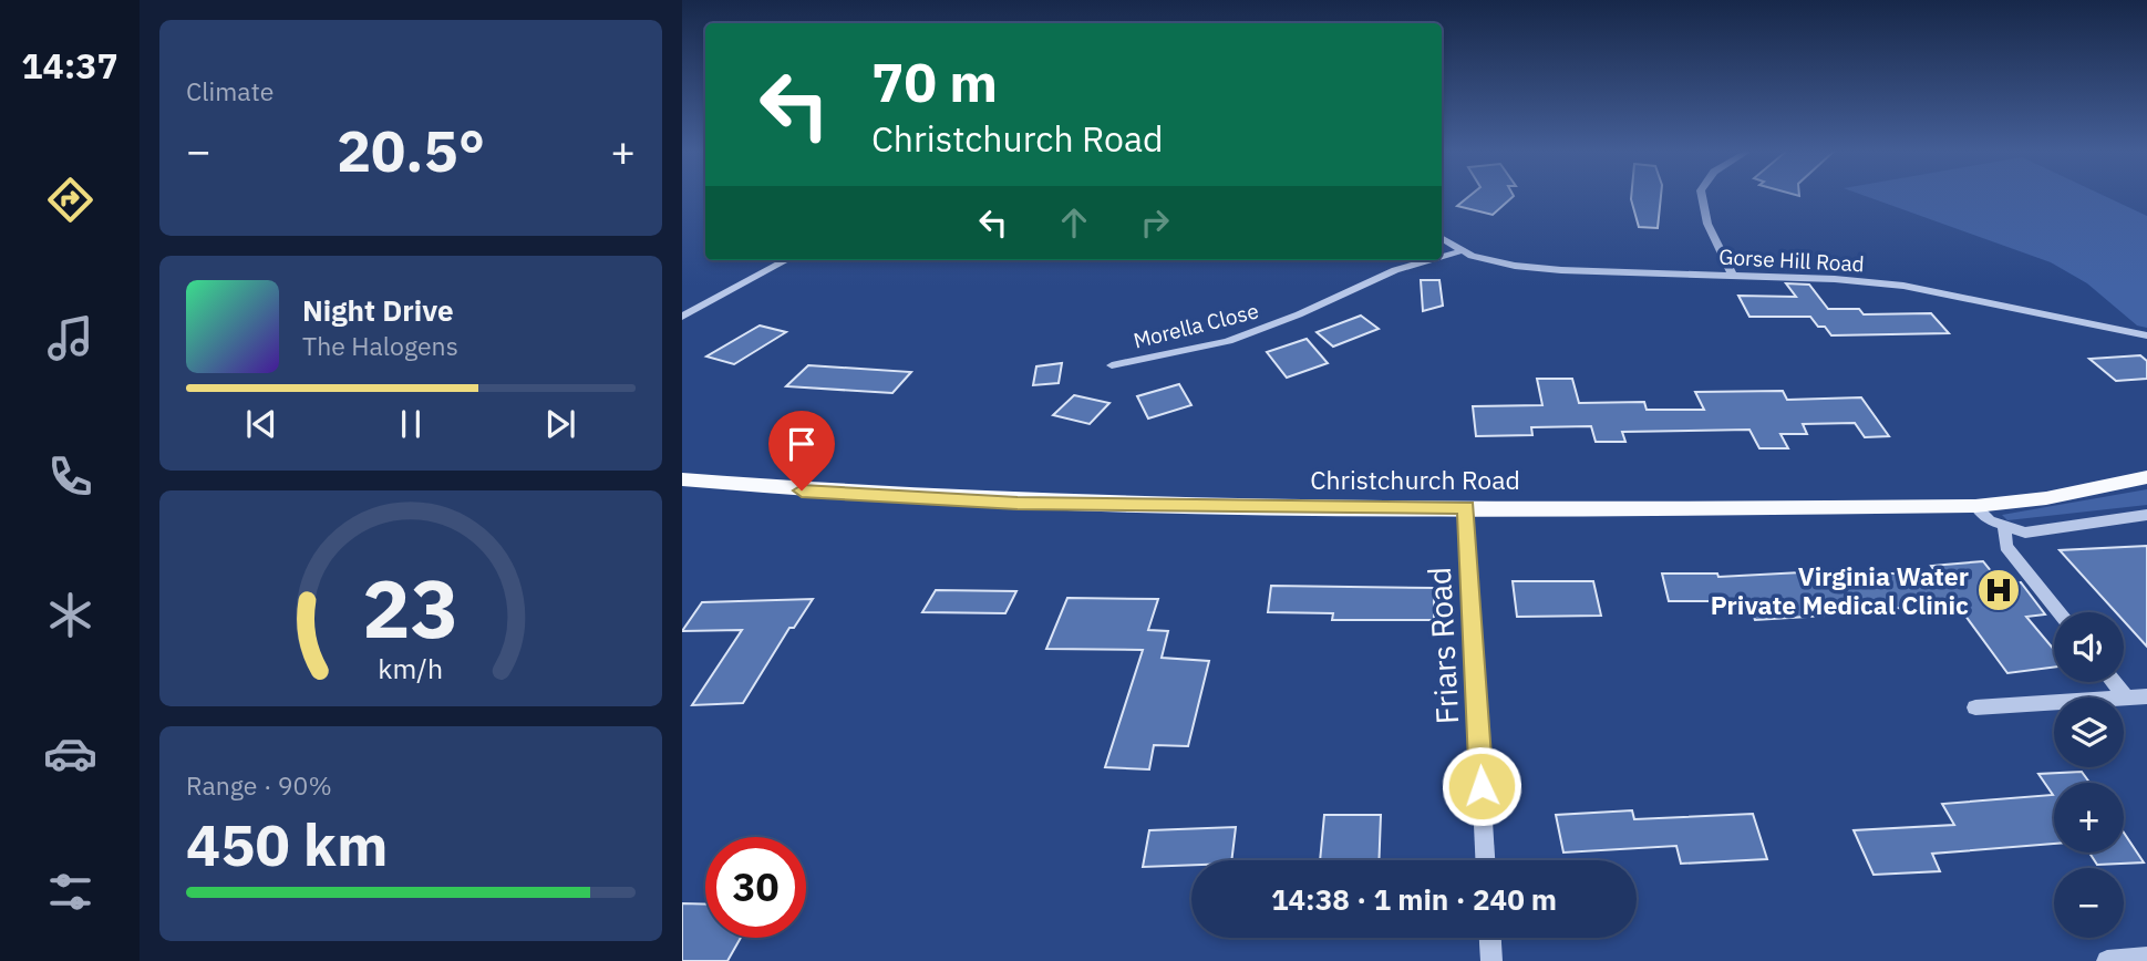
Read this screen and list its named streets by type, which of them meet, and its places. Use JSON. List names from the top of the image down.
{
  "streets": {
    "main road": ["Christchurch Road"],
    "street": ["Gorse Hill Road", "Morella Close", "Friars Road"]
  },
  "crossings": [
    ["Gorse Hill Road", "Morella Close"],
    ["Christchurch Road", "Friars Road"]
  ],
  "places": {
    "hospital": ["Virginia Water Private Medical Clinic"]
  },
  "page": {
    "tabs": "14:37",
    "tile": [
      "Climate",
      ["Range · 90%", "450 km"]
    ],
    "turn": ["70 m", "Christchurch Road"],
    "heat": ["−", "20.5°", "+"],
    "song": ["Night Drive", "The Halogens"],
    "map_buttons": ["+", "−"],
    "limit": "30",
    "trip": "14:38 · 1 min · 240 m",
    "gauge": ["23", "km/h"]
  }
}
